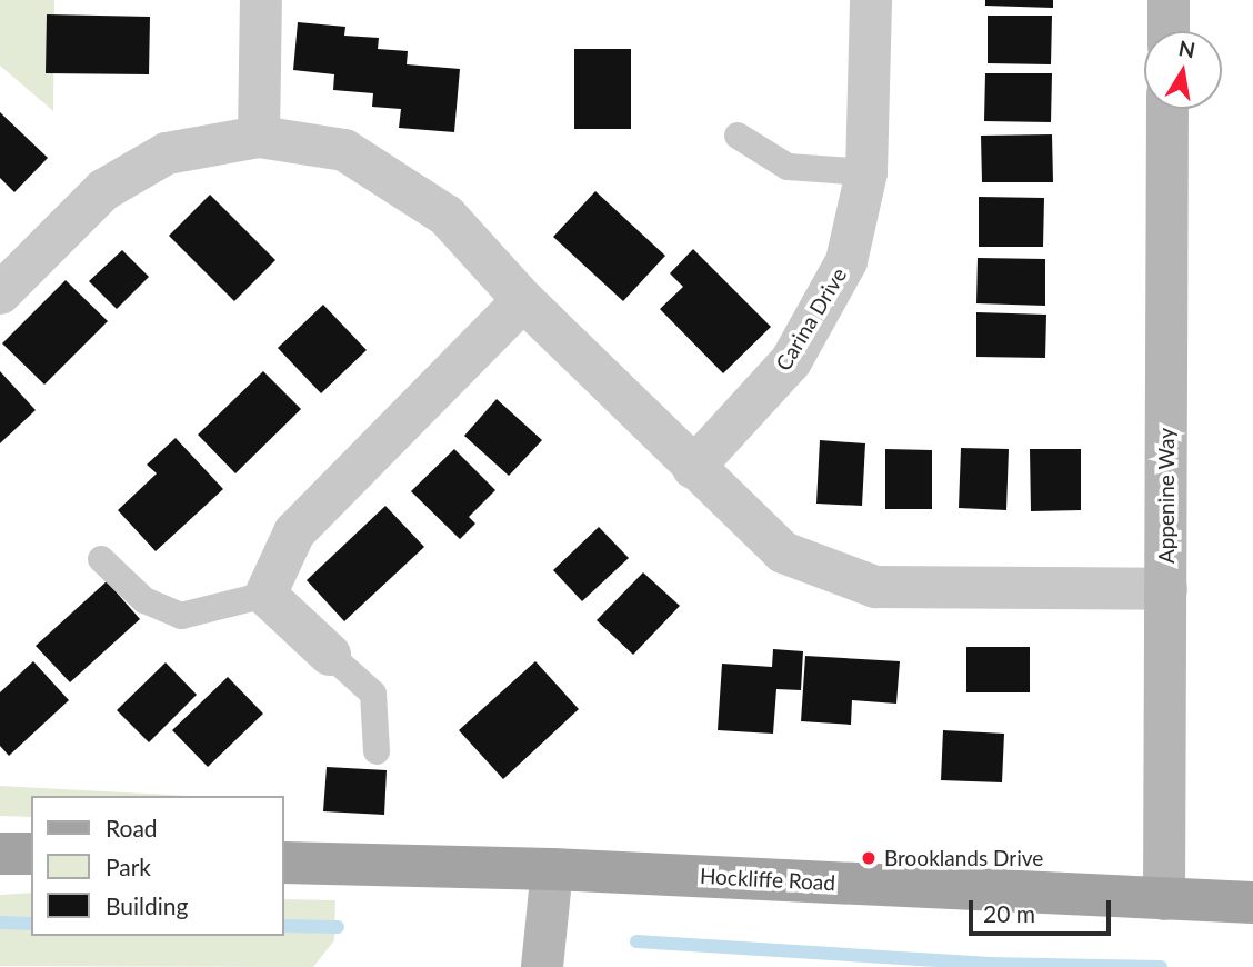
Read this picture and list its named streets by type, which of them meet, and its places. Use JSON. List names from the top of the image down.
{
  "streets": {
    "main road": ["Hockliffe Road"],
    "street": ["Carina Drive", "Appenine Way"]
  },
  "crossings": [
    ["Appenine Way", "Hockliffe Road"]
  ],
  "places": ["Brooklands Drive"],
  "legend": ["Road", "Park", "Building"],
  "scale_bar": "20 m",
  "north": "top"
}
